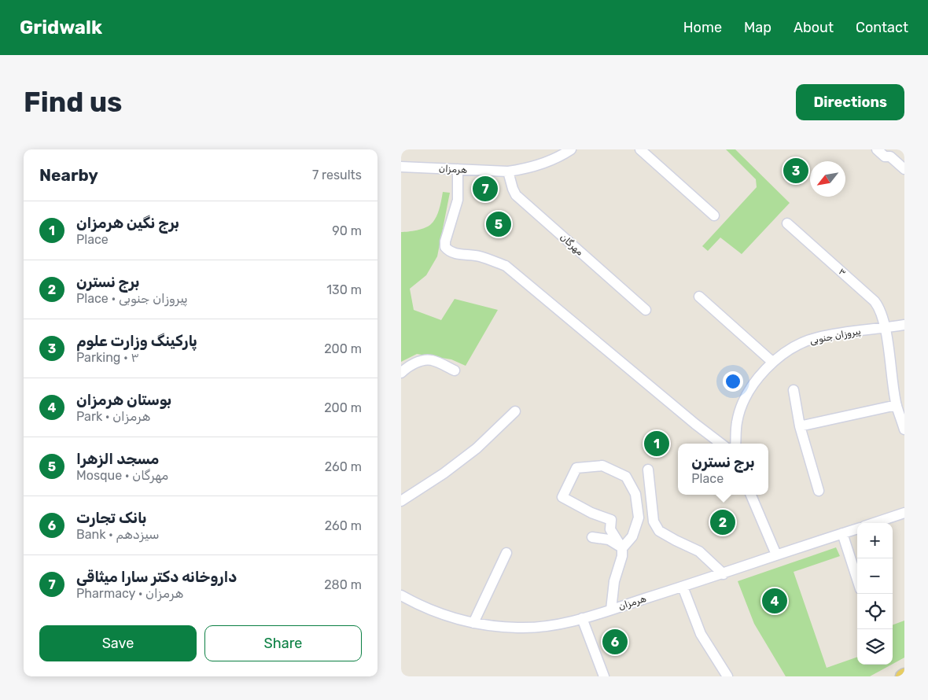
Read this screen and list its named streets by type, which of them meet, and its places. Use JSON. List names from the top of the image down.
{
  "streets": {
    "street": [
      "هرمزان",
      "مهرگان",
      "۳",
      "پیروزان جنوبی"
    ]
  },
  "crossings": [
    ["هرمزان", "مهرگان"],
    ["۳", "پیروزان جنوبی"]
  ],
  "north": "bottom left",
  "page": {
    "header": "Gridwalk",
    "nav": [
      "Home",
      "Map",
      "About",
      "Contact"
    ],
    "buttons": [
      "Directions",
      ["Save", "Share"]
    ],
    "title": "Find us",
    "heading": ["Nearby", "7 results"],
    "pins": [
      "3",
      "7",
      "5",
      "1",
      "2",
      "4",
      "6"
    ],
    "list": [
      {
        "mark": "1",
        "name": "برج نگین هرمزان",
        "note": "Place",
        "value": "90 m"
      },
      {
        "mark": "2",
        "name": "برج نسترن",
        "note": "Place · پیروزان جنوبی",
        "value": "130 m"
      },
      {
        "mark": "3",
        "name": "پارکینگ وزارت علوم",
        "note": "Parking · ۳",
        "value": "200 m"
      },
      {
        "mark": "4",
        "name": "بوستان هرمزان",
        "note": "Park · هرمزان",
        "value": "200 m"
      },
      {
        "mark": "5",
        "name": "مسجد الزهرا",
        "note": "Mosque · مهرگان",
        "value": "260 m"
      },
      {
        "mark": "6",
        "name": "بانک تجارت",
        "note": "Bank · سیزدهم",
        "value": "260 m"
      },
      {
        "mark": "7",
        "name": "داروخانه دکتر سارا میثاقی",
        "note": "Pharmacy · هرمزان",
        "value": "280 m"
      }
    ],
    "popup": ["برج نسترن", "Place"],
    "map_buttons": ["+", "−"]
  }
}
